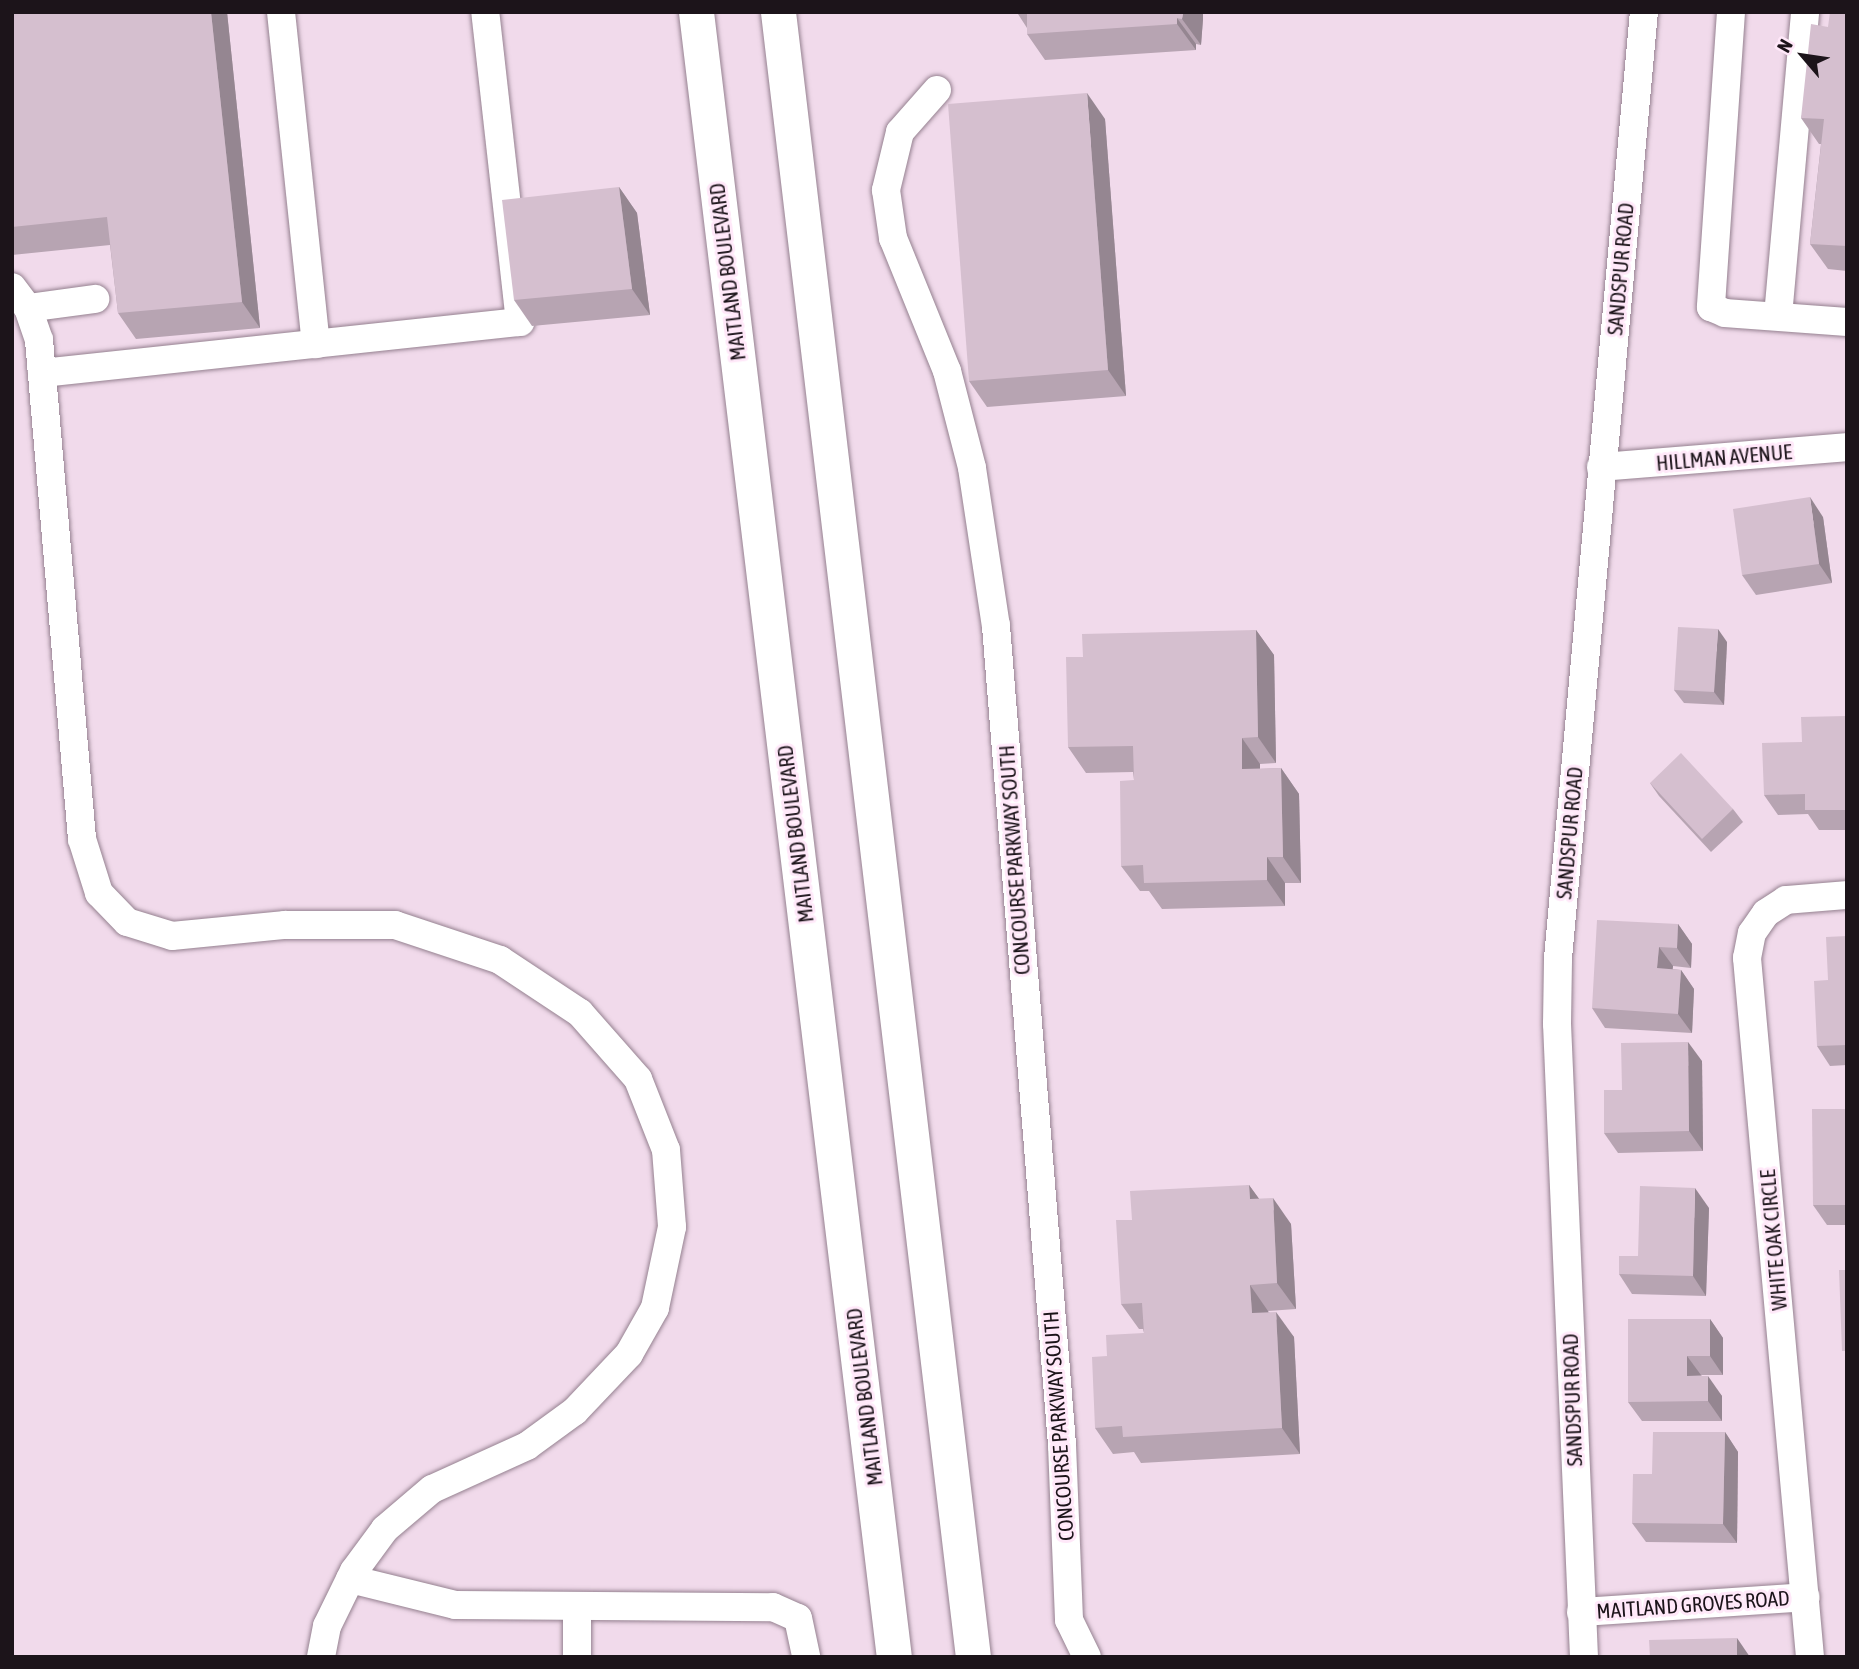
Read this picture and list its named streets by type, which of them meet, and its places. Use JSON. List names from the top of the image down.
{
  "streets": {
    "main road": ["MAITLAND BOULEVARD"],
    "street": [
      "SANDSPUR ROAD",
      "HILLMAN AVENUE",
      "CONCOURSE PARKWAY SOUTH",
      "WHITE OAK CIRCLE",
      "MAITLAND GROVES ROAD"
    ]
  },
  "crossings": [
    ["SANDSPUR ROAD", "HILLMAN AVENUE"],
    ["SANDSPUR ROAD", "MAITLAND GROVES ROAD"],
    ["WHITE OAK CIRCLE", "MAITLAND GROVES ROAD"]
  ],
  "north": "top left"
}
